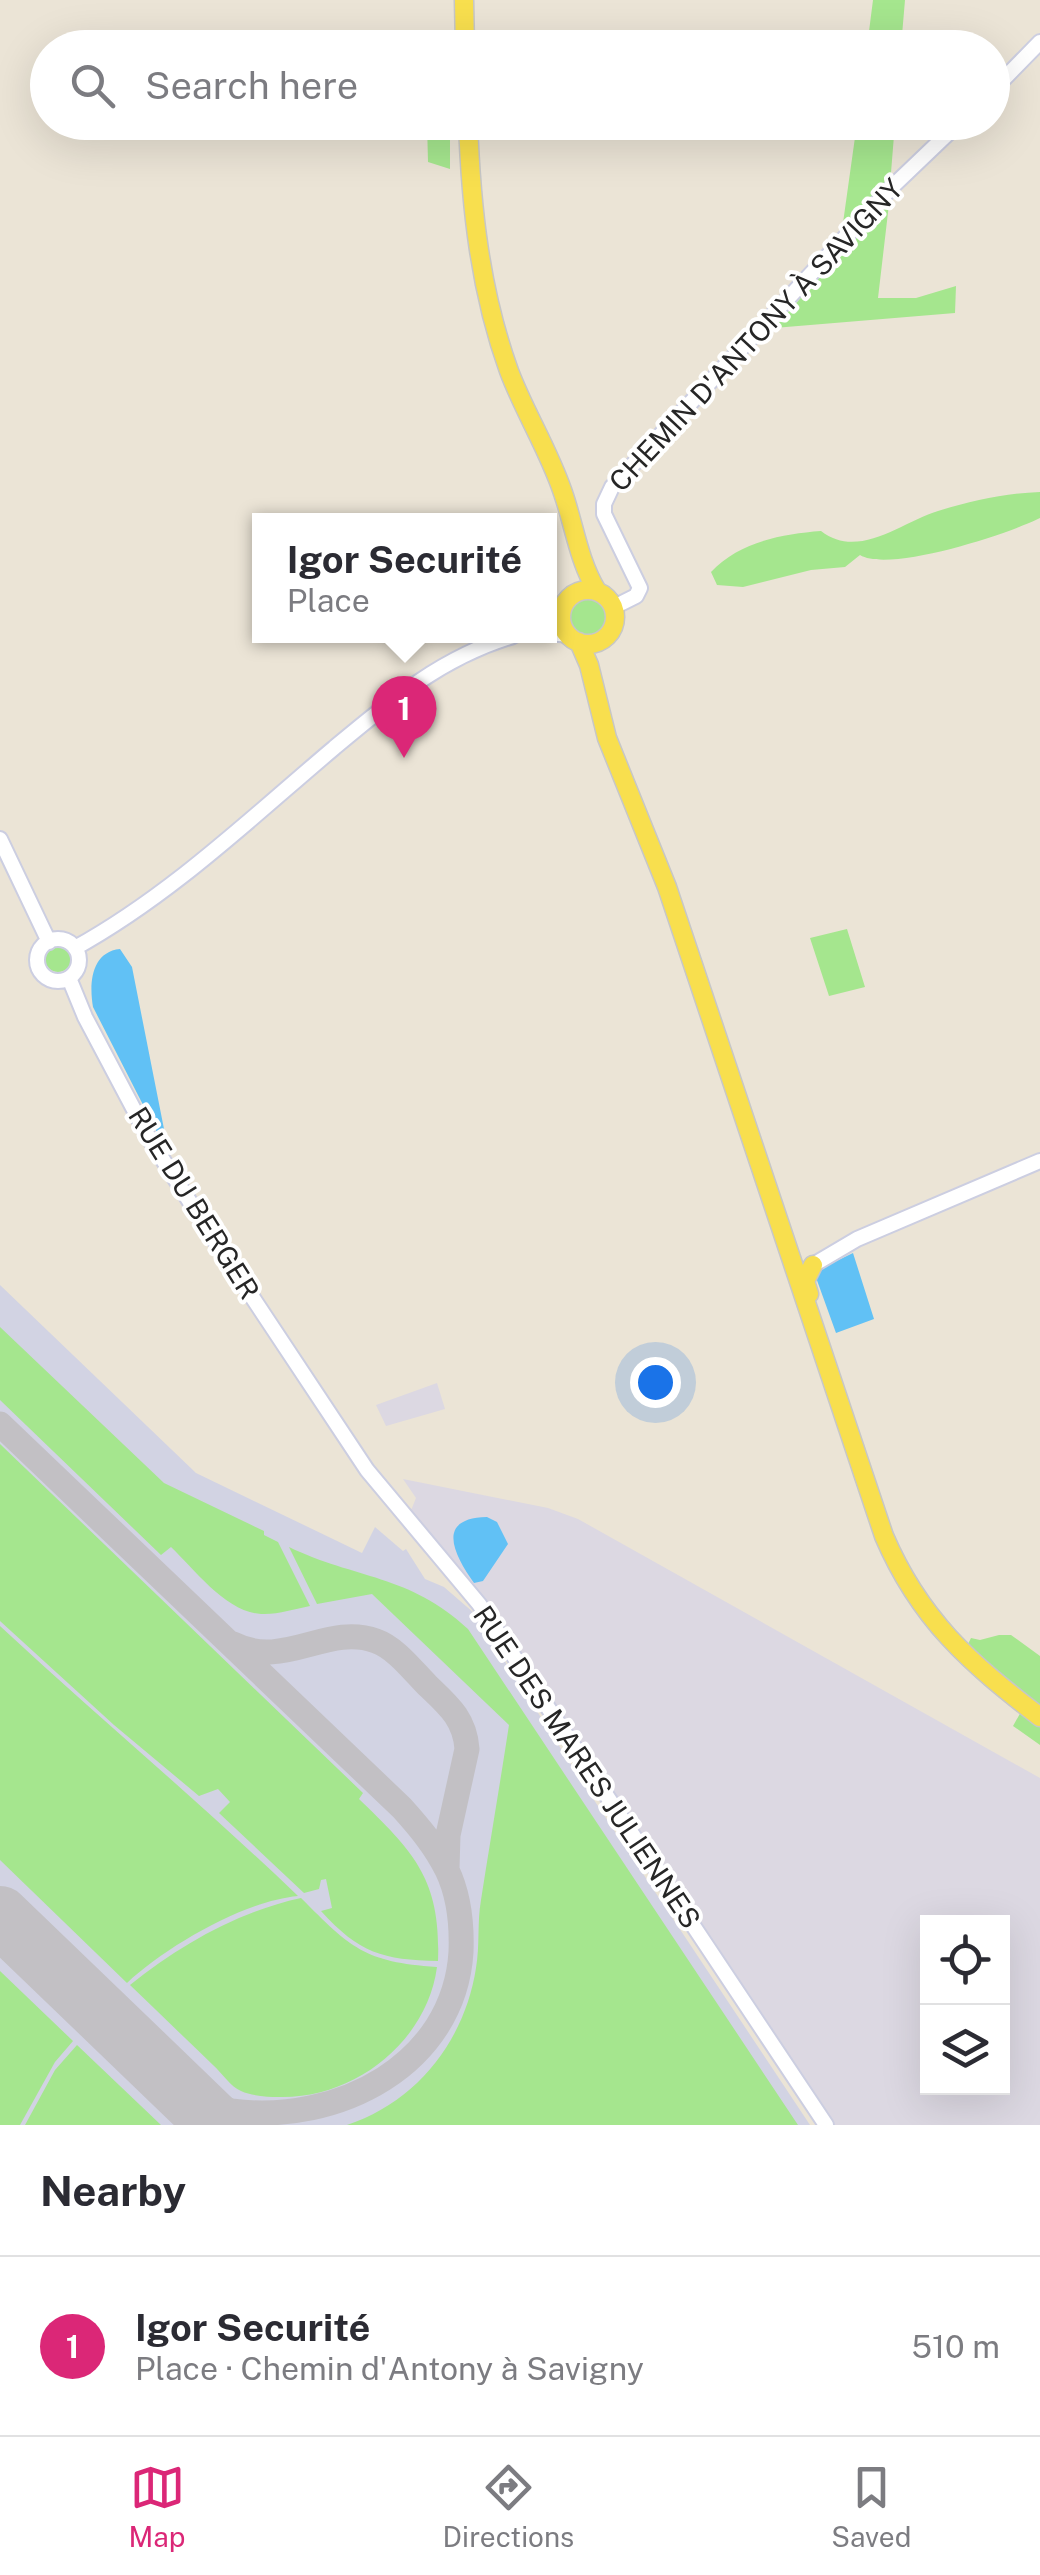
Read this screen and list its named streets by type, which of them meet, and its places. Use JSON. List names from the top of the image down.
{
  "streets": {
    "street": ["CHEMIN D'ANTONY À SAVIGNY", "RUE DU BERGER", "RUE DES MARES JULIENNES"]
  },
  "crossings": [
    ["RUE DU BERGER", "RUE DES MARES JULIENNES"]
  ],
  "page": {
    "search": "Search here",
    "popup": ["Igor Securité", "Place"],
    "pins": "1",
    "heading": "Nearby",
    "list": [
      {
        "mark": "1",
        "name": "Igor Securité",
        "note": "Place · Chemin d'Antony à Savigny",
        "value": "510 m"
      }
    ],
    "nav": ["Map", "Directions", "Saved"]
  }
}
